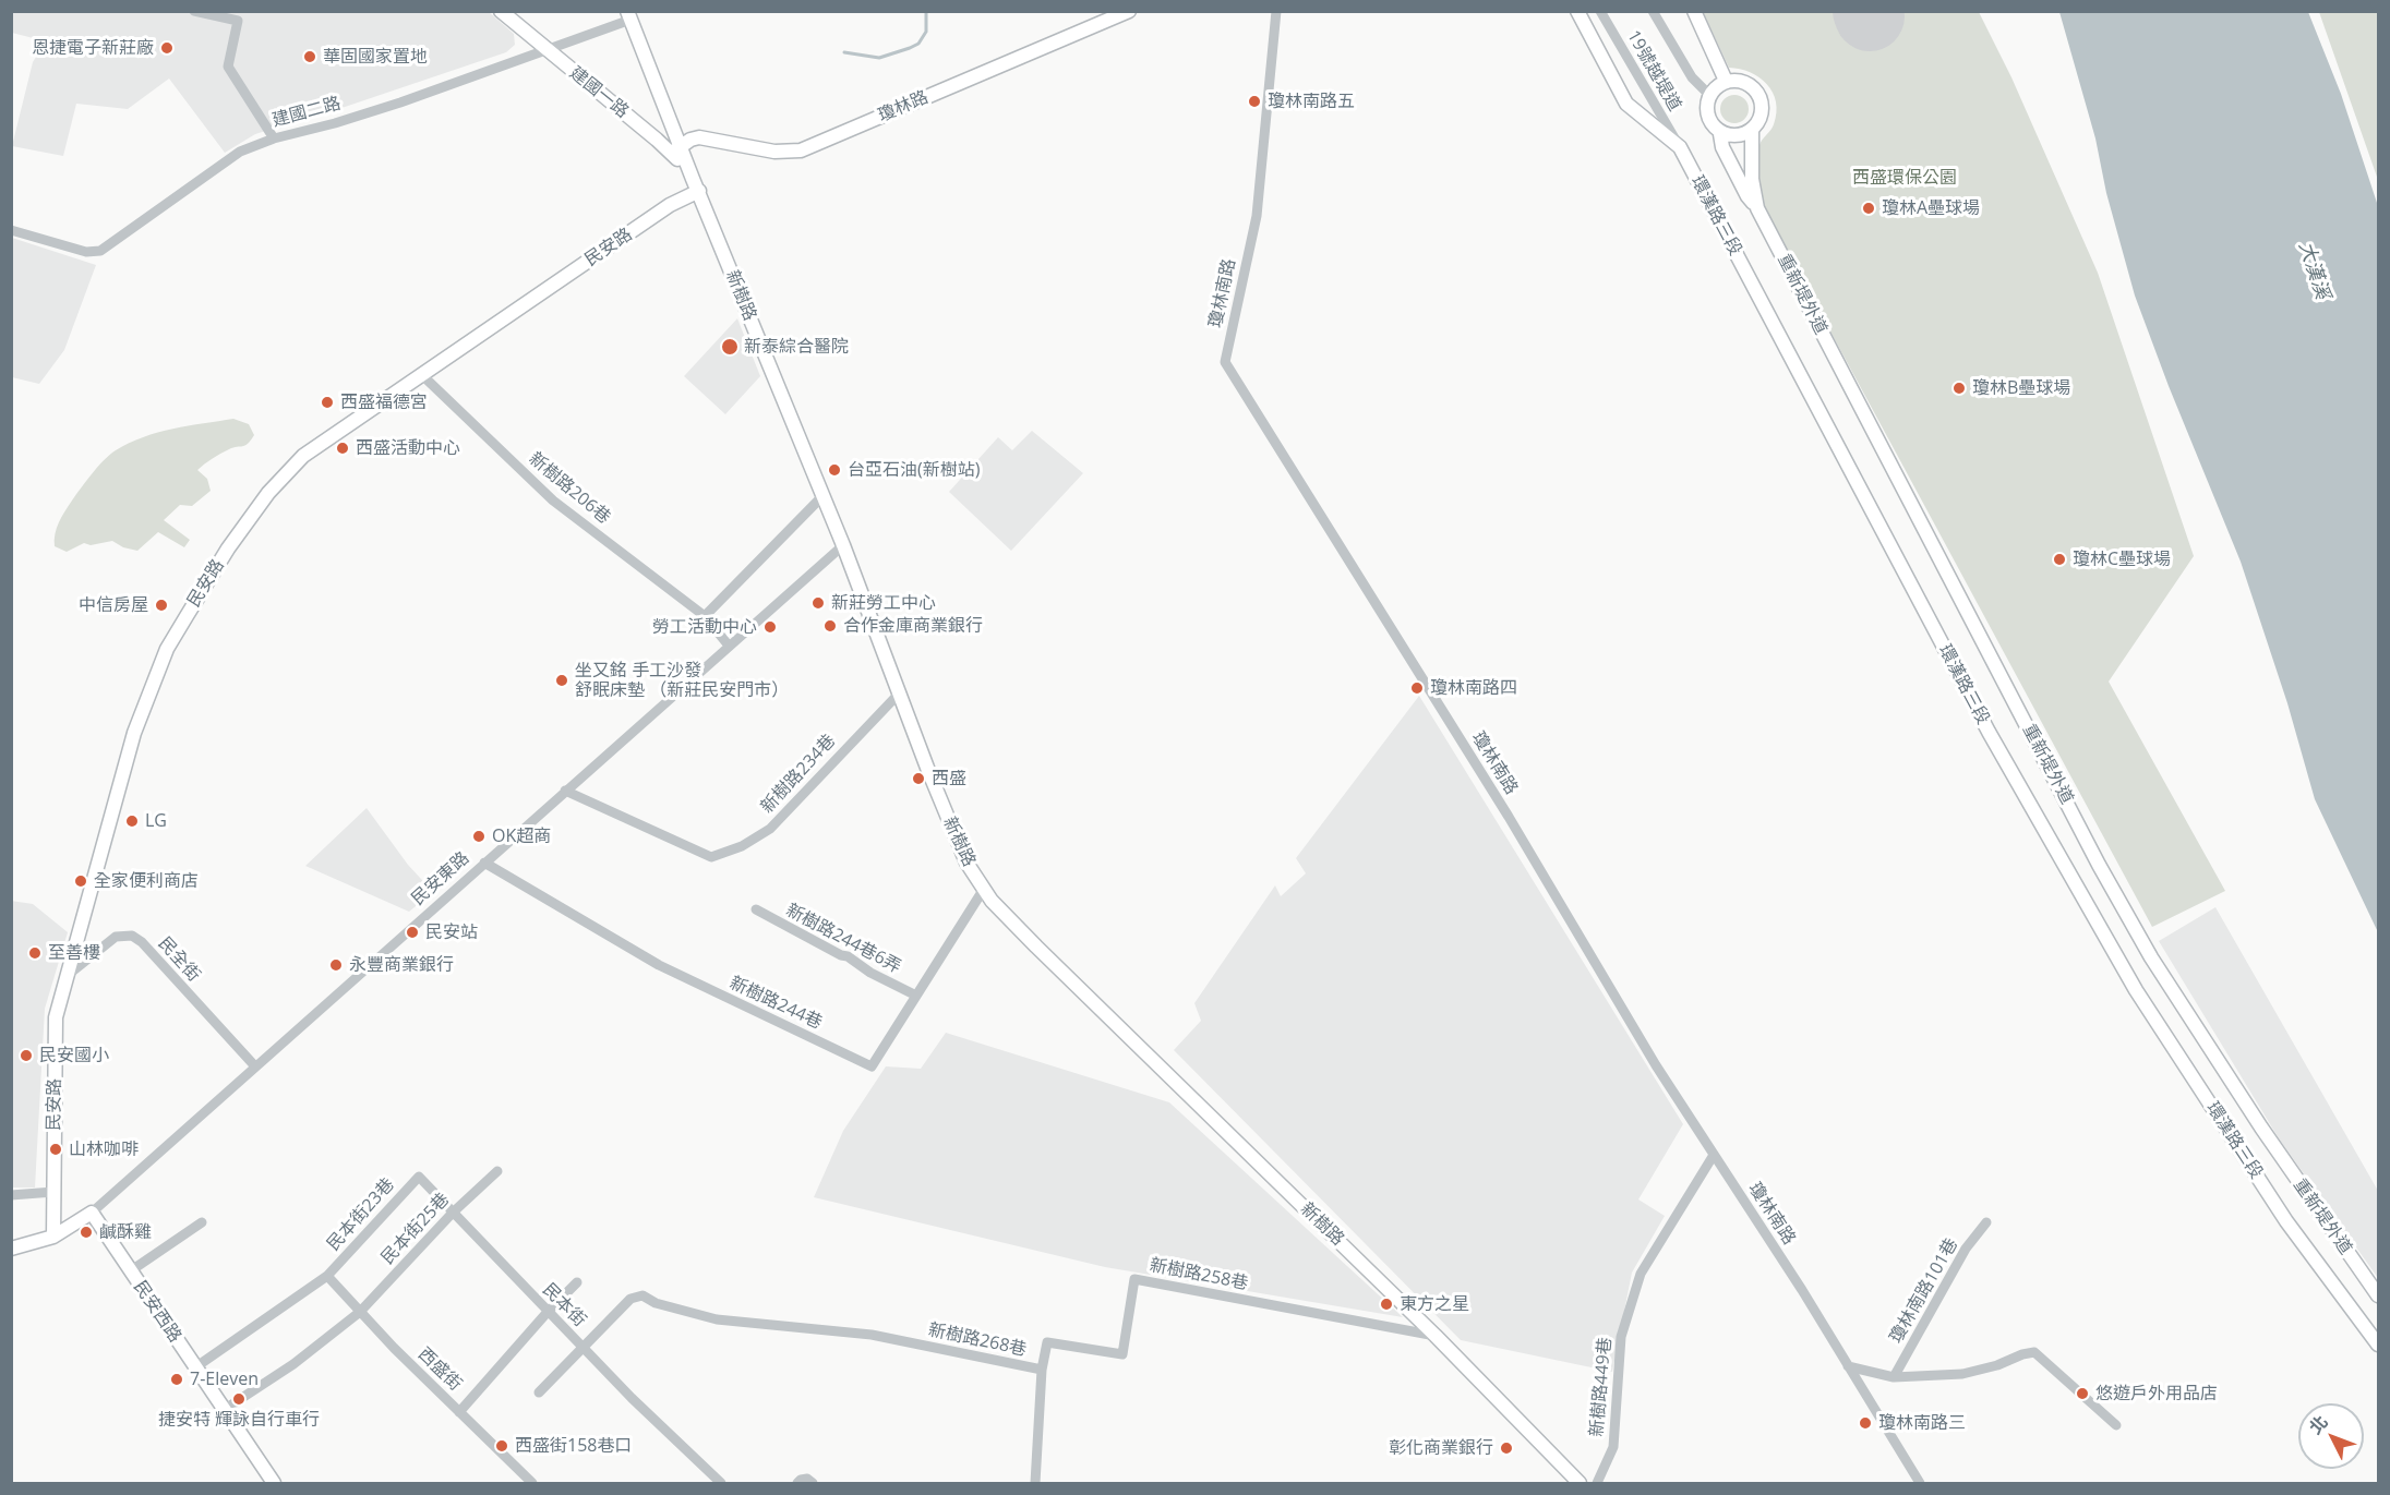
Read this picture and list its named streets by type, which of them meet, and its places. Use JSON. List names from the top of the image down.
{
  "streets": {
    "street": [
      "19號越堤道",
      "建國一路",
      "瓊林路",
      "建國二路",
      "環漢路三段",
      "民安路",
      "瓊林南路",
      "重新堤外道",
      "新樹路",
      "新樹路206巷",
      "新樹路234巷",
      "民安東路",
      "新樹路244巷6弄",
      "民全街",
      "新樹路244巷",
      "民本街23巷",
      "民本街25巷",
      "新樹路258巷",
      "瓊林南路101巷",
      "民本街",
      "民安西路",
      "新樹路268巷",
      "西盛街",
      "新樹路449巷"
    ]
  },
  "crossings": [
    ["19號越堤道", "環漢路三段"],
    ["19號越堤道", "重新堤外道"],
    ["建國一路", "瓊林路"],
    ["建國一路", "建國二路"],
    ["建國一路", "民安路"],
    ["建國一路", "新樹路"],
    ["民安路", "新樹路"],
    ["民安路", "新樹路206巷"],
    ["民安路", "民全街"],
    ["瓊林南路", "新樹路449巷"],
    ["新樹路", "新樹路234巷"],
    ["新樹路", "民安東路"],
    ["新樹路", "新樹路244巷"],
    ["新樹路", "新樹路258巷"],
    ["新樹路206巷", "民安東路"],
    ["新樹路234巷", "民安東路"],
    ["民安東路", "民全街"],
    ["民安東路", "新樹路244巷"],
    ["民安東路", "民安西路"],
    ["新樹路244巷6弄", "新樹路244巷"],
    ["民本街23巷", "民本街"],
    ["民本街23巷", "西盛街"],
    ["民本街25巷", "民本街"],
    ["民本街25巷", "民安西路"],
    ["民本街25巷", "西盛街"],
    ["新樹路258巷", "新樹路268巷"],
    ["民本街", "新樹路268巷"]
  ],
  "water": ["大漢溪"],
  "parks": ["西盛環保公園"],
  "places": [
    "恩捷電子新莊廠",
    "華固國家置地",
    "瓊林南路五",
    "瓊林A壘球場",
    "新泰綜合醫院",
    "瓊林B壘球場",
    "西盛福德宮",
    "西盛活動中心",
    "台亞石油(新樹站)",
    "瓊林C壘球場",
    "新莊勞工中心",
    "中信房屋",
    "合作金庫商業銀行",
    "勞工活動中心",
    "坐又銘 手工沙發 舒眠床墊 （新莊民安門市）",
    "瓊林南路四",
    "西盛",
    "LG",
    "OK超商",
    "全家便利商店",
    "民安站",
    "至善樓",
    "永豐商業銀行",
    "民安國小",
    "山林咖啡",
    "鹹酥雞",
    "東方之星",
    "7-Eleven",
    "悠遊戶外用品店",
    "捷安特 輝詠自行車行",
    "瓊林南路三",
    "西盛街158巷口",
    "彰化商業銀行"
  ],
  "north": "top left"
}
